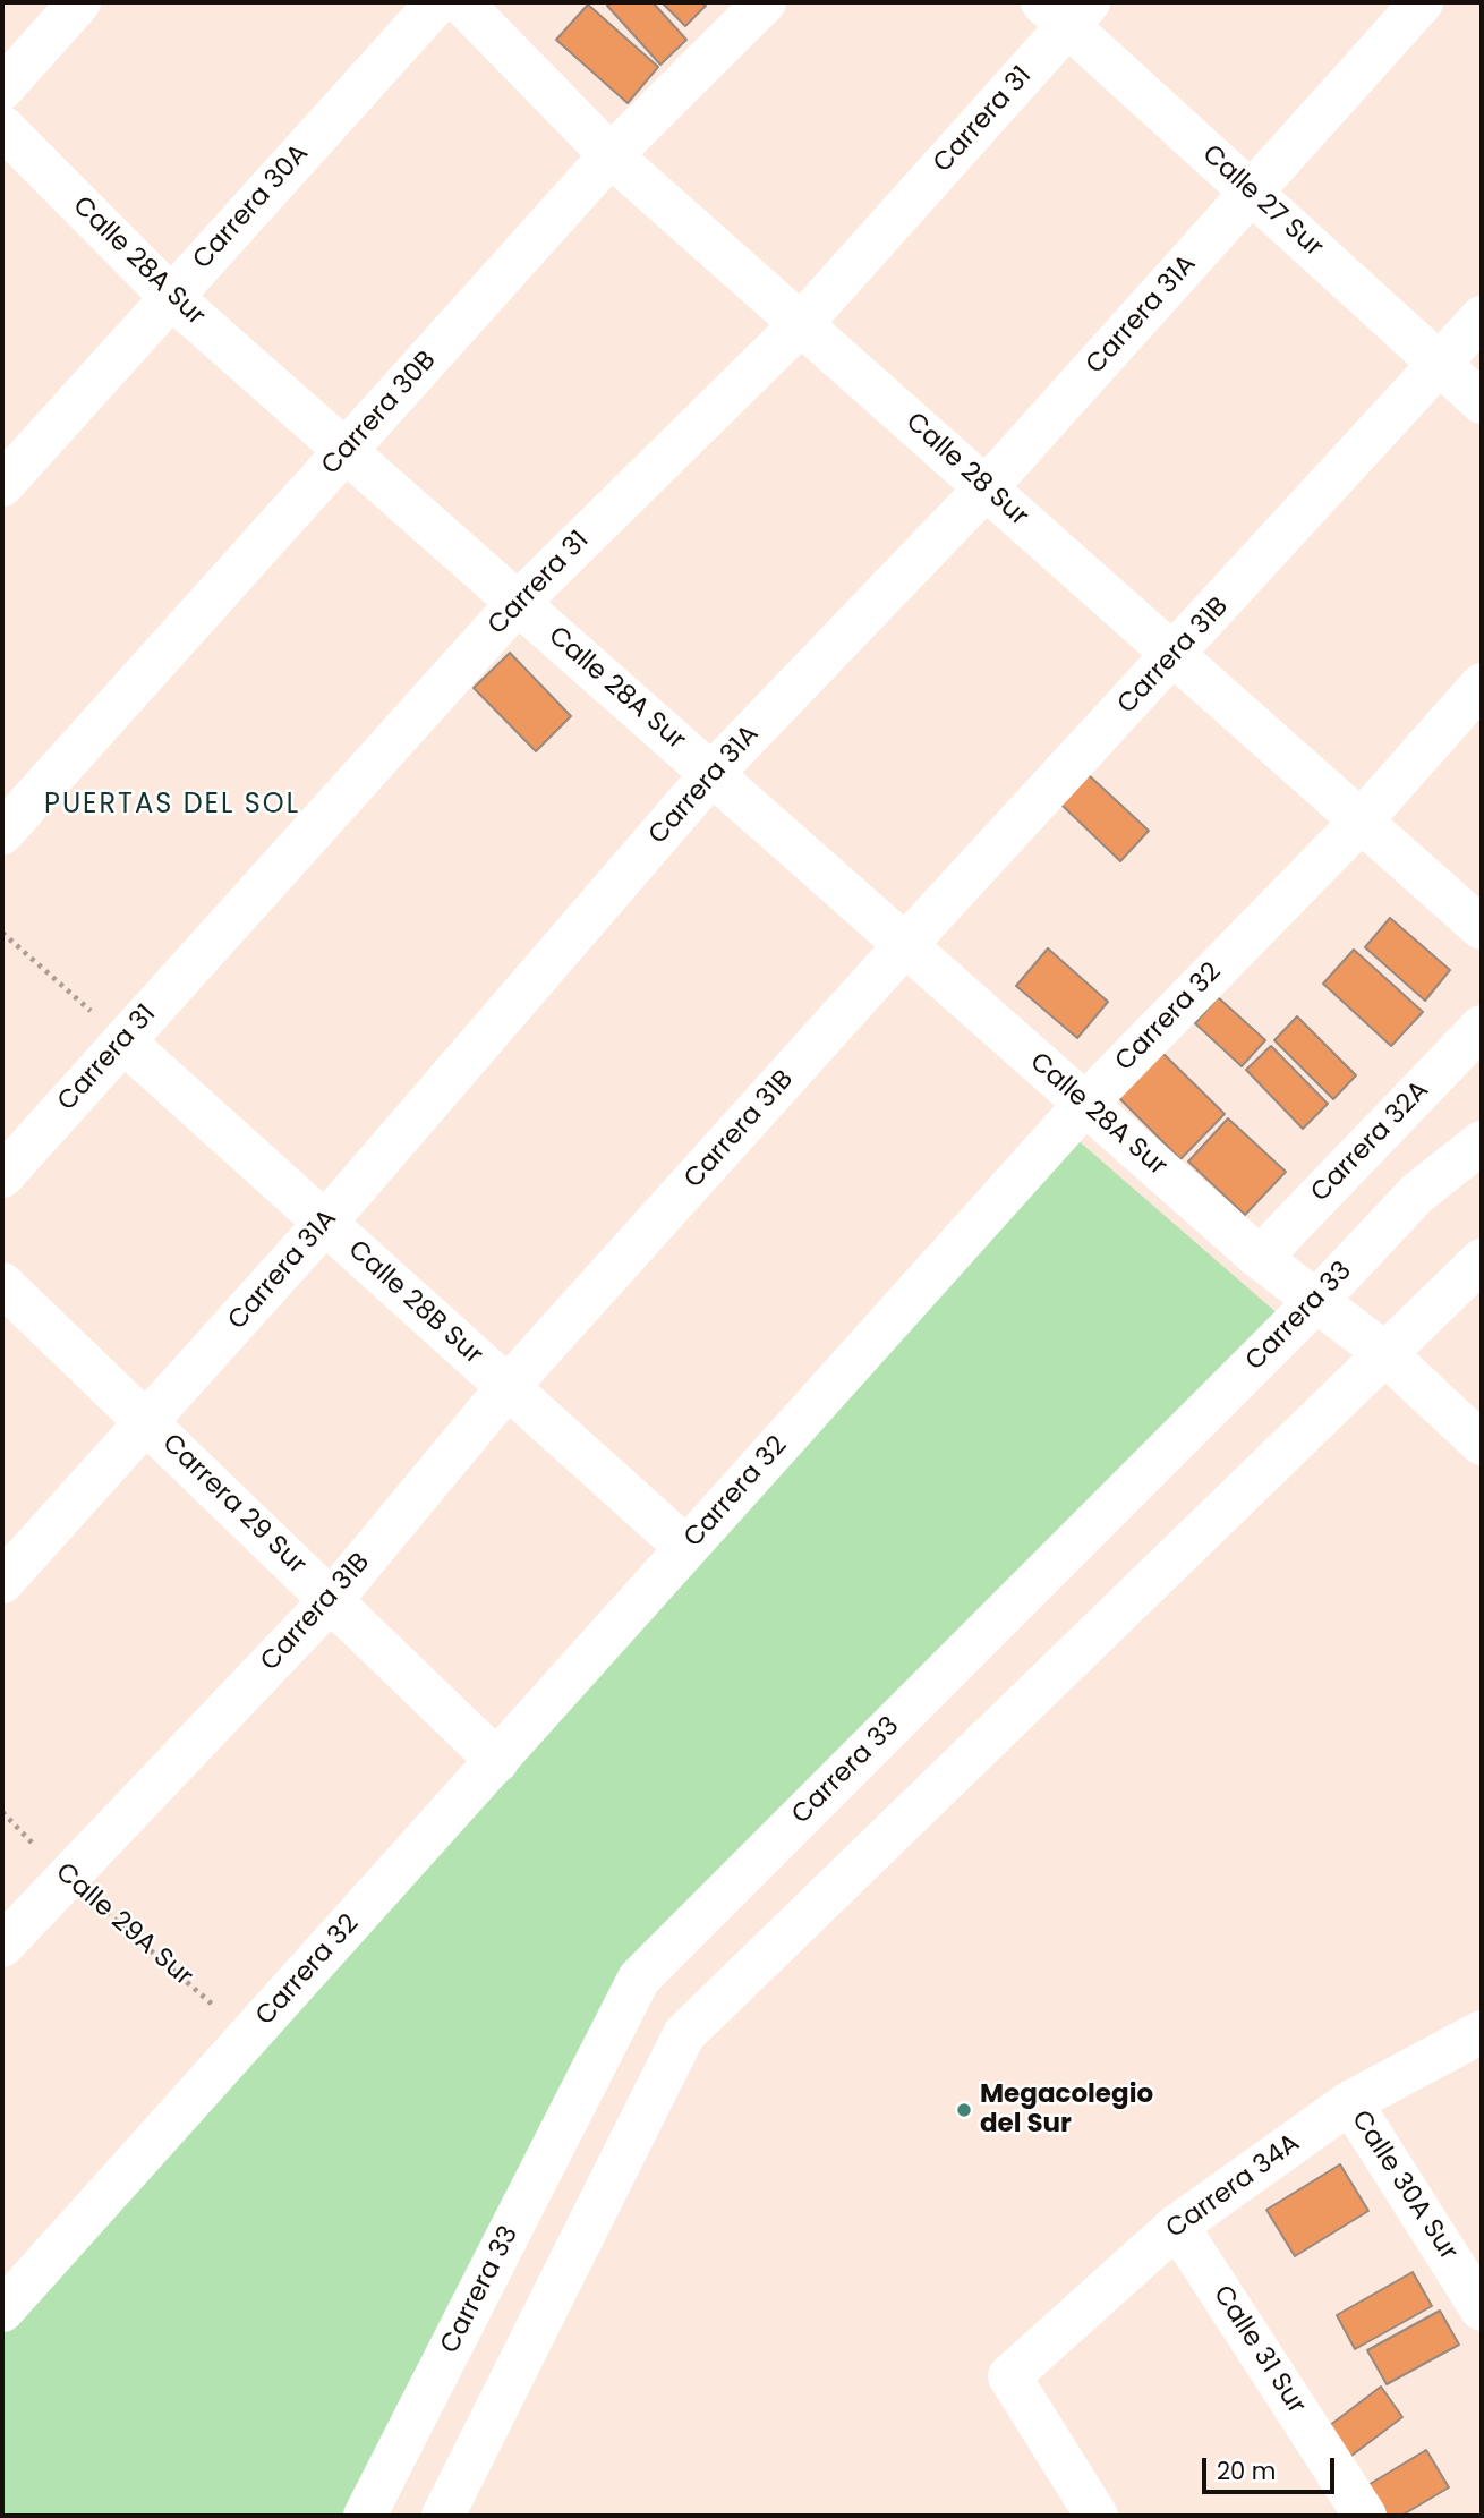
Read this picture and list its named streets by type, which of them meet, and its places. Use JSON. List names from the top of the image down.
{
  "streets": {
    "street": [
      "Carrera 31",
      "Calle 27 Sur",
      "Carrera 30A",
      "Calle 28A Sur",
      "Carrera 31A",
      "Carrera 30B",
      "Calle 28 Sur",
      "Carrera 31B",
      "Carrera 32",
      "Carrera 32A",
      "Calle 28B Sur",
      "Carrera 33",
      "Carrera 29 Sur",
      "Calle 30A Sur",
      "Carrera 34A",
      "Calle 31 Sur"
    ],
    "path": ["Calle 29A Sur"]
  },
  "crossings": [
    ["Carrera 31", "Calle 27 Sur"],
    ["Carrera 31", "Calle 28A Sur"],
    ["Carrera 31", "Calle 28 Sur"],
    ["Carrera 31", "Calle 28B Sur"],
    ["Calle 27 Sur", "Carrera 31A"],
    ["Calle 27 Sur", "Carrera 31B"],
    ["Carrera 30A", "Calle 28A Sur"],
    ["Calle 28A Sur", "Carrera 31A"],
    ["Calle 28A Sur", "Carrera 30B"],
    ["Calle 28A Sur", "Carrera 31B"],
    ["Calle 28A Sur", "Carrera 32"],
    ["Calle 28A Sur", "Carrera 32A"],
    ["Calle 28A Sur", "Carrera 33"],
    ["Carrera 31A", "Calle 28 Sur"],
    ["Carrera 31A", "Calle 28B Sur"],
    ["Carrera 31A", "Carrera 29 Sur"],
    ["Carrera 30B", "Calle 28 Sur"],
    ["Calle 28 Sur", "Carrera 31B"],
    ["Calle 28 Sur", "Carrera 32"],
    ["Carrera 31B", "Calle 28B Sur"],
    ["Carrera 31B", "Carrera 29 Sur"],
    ["Carrera 31B", "Calle 29A Sur"],
    ["Carrera 32", "Calle 28B Sur"],
    ["Carrera 32", "Carrera 29 Sur"],
    ["Carrera 32", "Calle 29A Sur"],
    ["Calle 30A Sur", "Carrera 34A"],
    ["Carrera 34A", "Calle 31 Sur"]
  ],
  "districts": ["PUERTAS DEL SOL"],
  "places": ["Megacolegio del Sur"],
  "scale_bar": "20 m"
}
